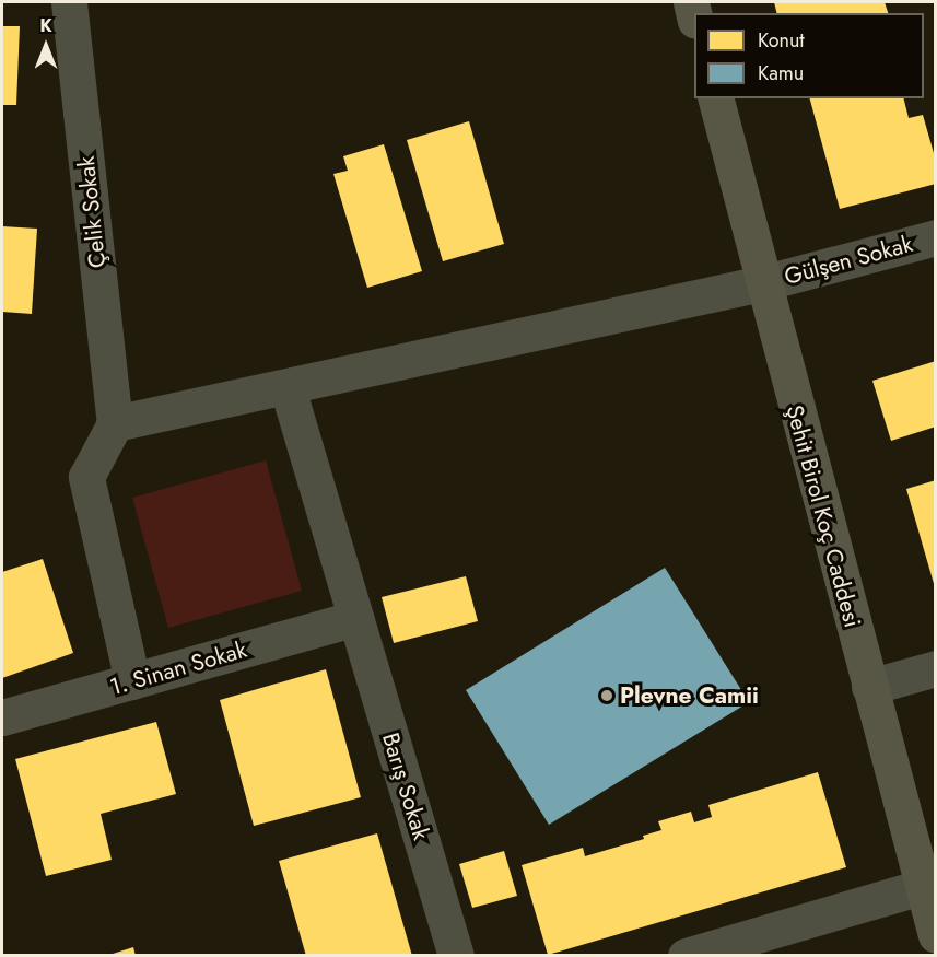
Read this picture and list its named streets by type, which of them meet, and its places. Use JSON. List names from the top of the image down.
{
  "streets": {
    "main road": ["Şehit Birol Koç Caddesi"],
    "street": [
      "Çelik Sokak",
      "Gülşen Sokak",
      "1. Sinan Sokak",
      "Barış Sokak"
    ]
  },
  "crossings": [
    ["Çelik Sokak", "Gülşen Sokak"],
    ["Gülşen Sokak", "Şehit Birol Koç Caddesi"],
    ["Gülşen Sokak", "Barış Sokak"],
    ["1. Sinan Sokak", "Barış Sokak"]
  ],
  "places": ["Plevne Camii"],
  "legend": ["Konut", "Kamu"],
  "north": "top"
}
